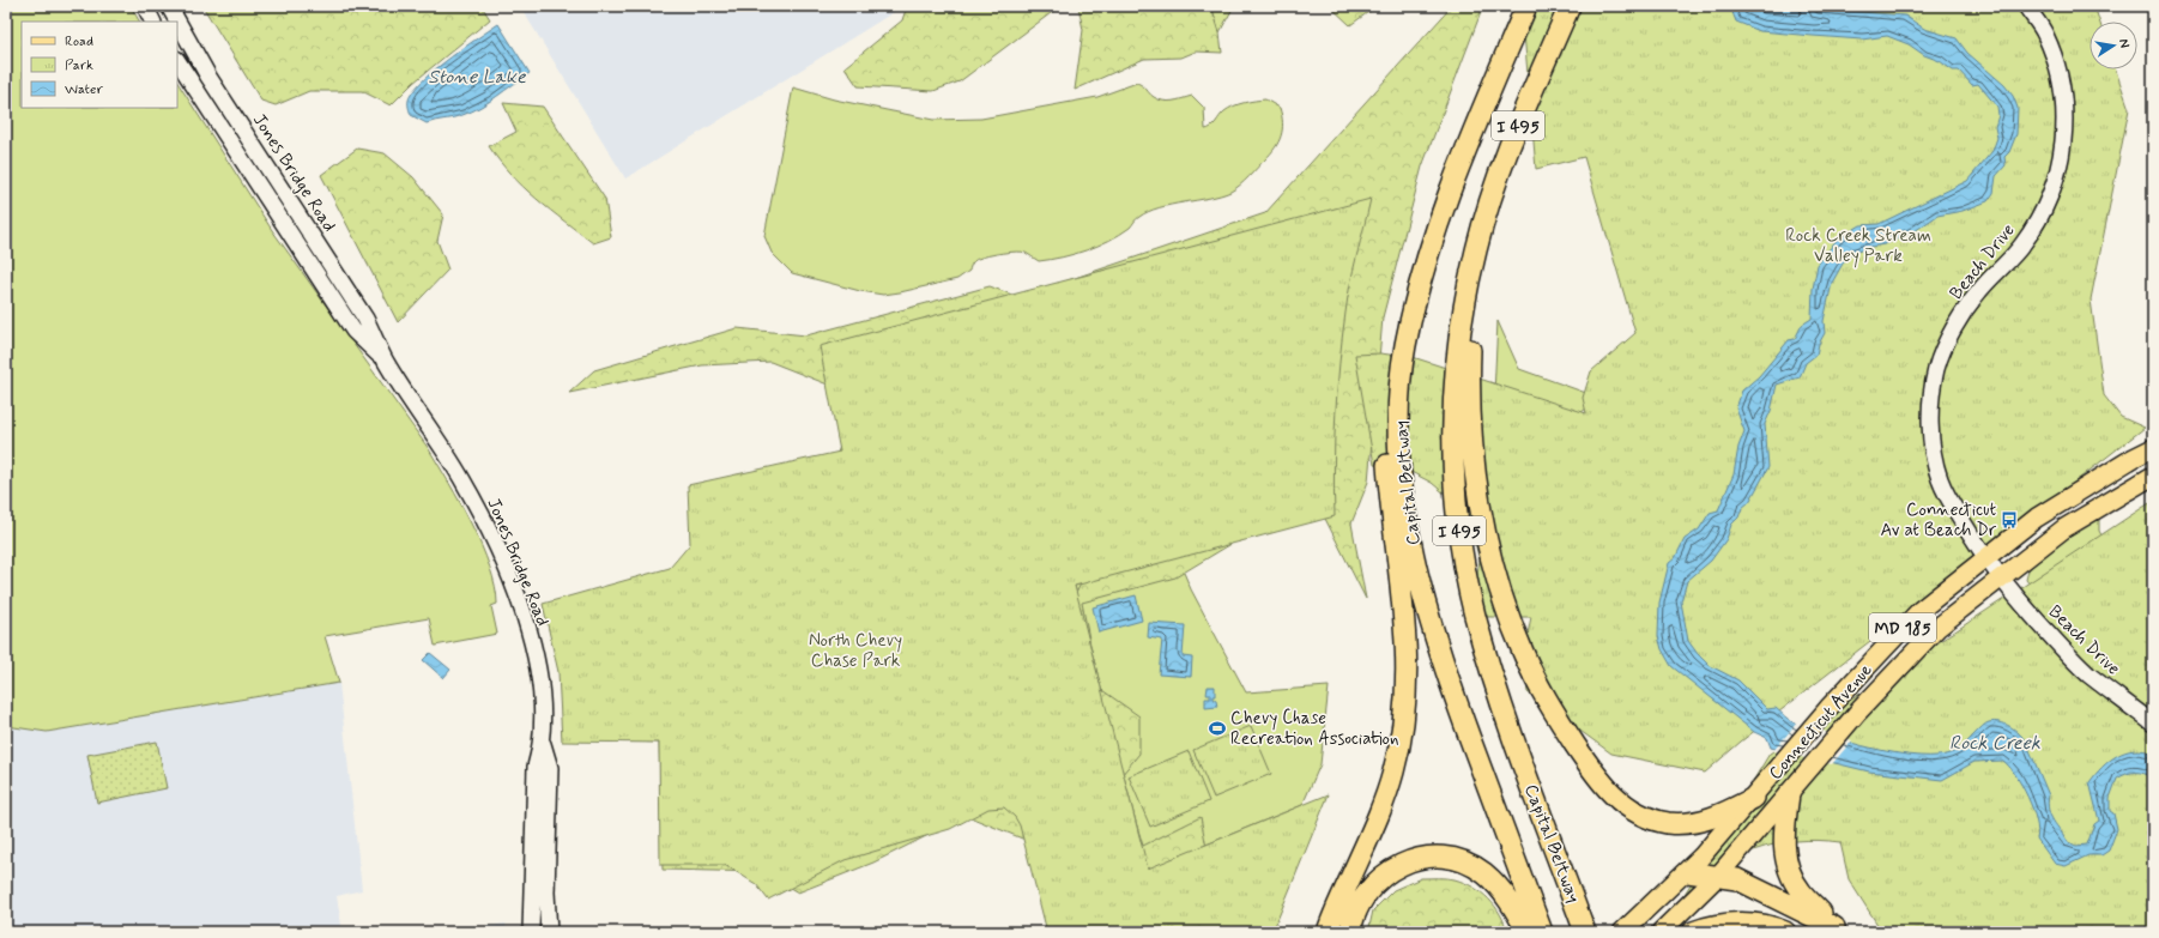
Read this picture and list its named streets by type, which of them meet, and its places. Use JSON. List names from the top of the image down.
{
  "streets": {
    "highway": ["I 495", "Capital Beltway"],
    "main road": [
      "Jones Bridge Road",
      "Beach Drive",
      "MD 185",
      "Connecticut Avenue"
    ]
  },
  "crossings": [
    ["Beach Drive", "Connecticut Avenue"]
  ],
  "water": ["Stone Lake", "Rock Creek"],
  "parks": ["Rock Creek Stream Valley Park", "North Chevy Chase Park"],
  "places": {
    "bus stop": ["Connecticut Av at Beach Dr"],
    "sports": ["Chevy Chase Recreation Association"]
  },
  "legend": ["Road", "Park", "Water"],
  "north": "right"
}
